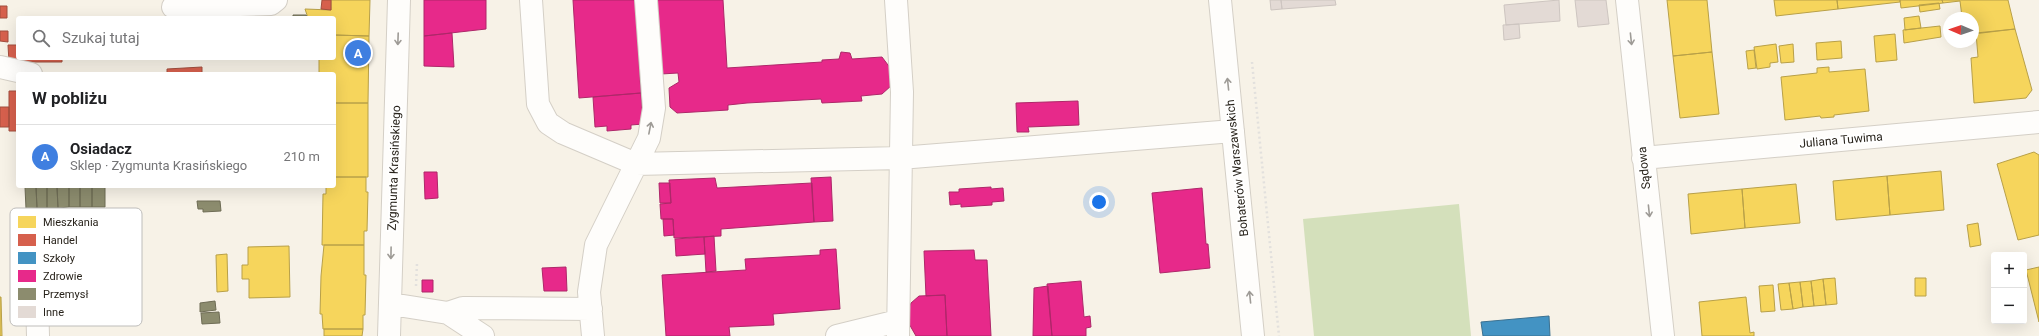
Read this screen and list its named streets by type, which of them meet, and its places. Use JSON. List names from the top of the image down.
{
  "streets": {
    "street": [
      "Juliana Tuwima",
      "Zygmunta Krasińskiego",
      "Bohaterów Warszawskich",
      "Sądowa"
    ]
  },
  "crossings": [
    ["Juliana Tuwima", "Sądowa"]
  ],
  "one_way": ["Zygmunta Krasińskiego", "Bohaterów Warszawskich", "Sądowa"],
  "legend": [
    "Mieszkania",
    "Handel",
    "Szkoły",
    "Zdrowie",
    "Przemysł",
    "Inne"
  ],
  "north": "left",
  "page": {
    "search": "Szukaj tutaj",
    "pins": "A",
    "heading": "W pobliżu",
    "list": [
      {
        "mark": "A",
        "name": "Osiadacz",
        "note": "Sklep · Zygmunta Krasińskiego",
        "value": "210 m"
      }
    ],
    "map_buttons": ["+", "−"]
  }
}
